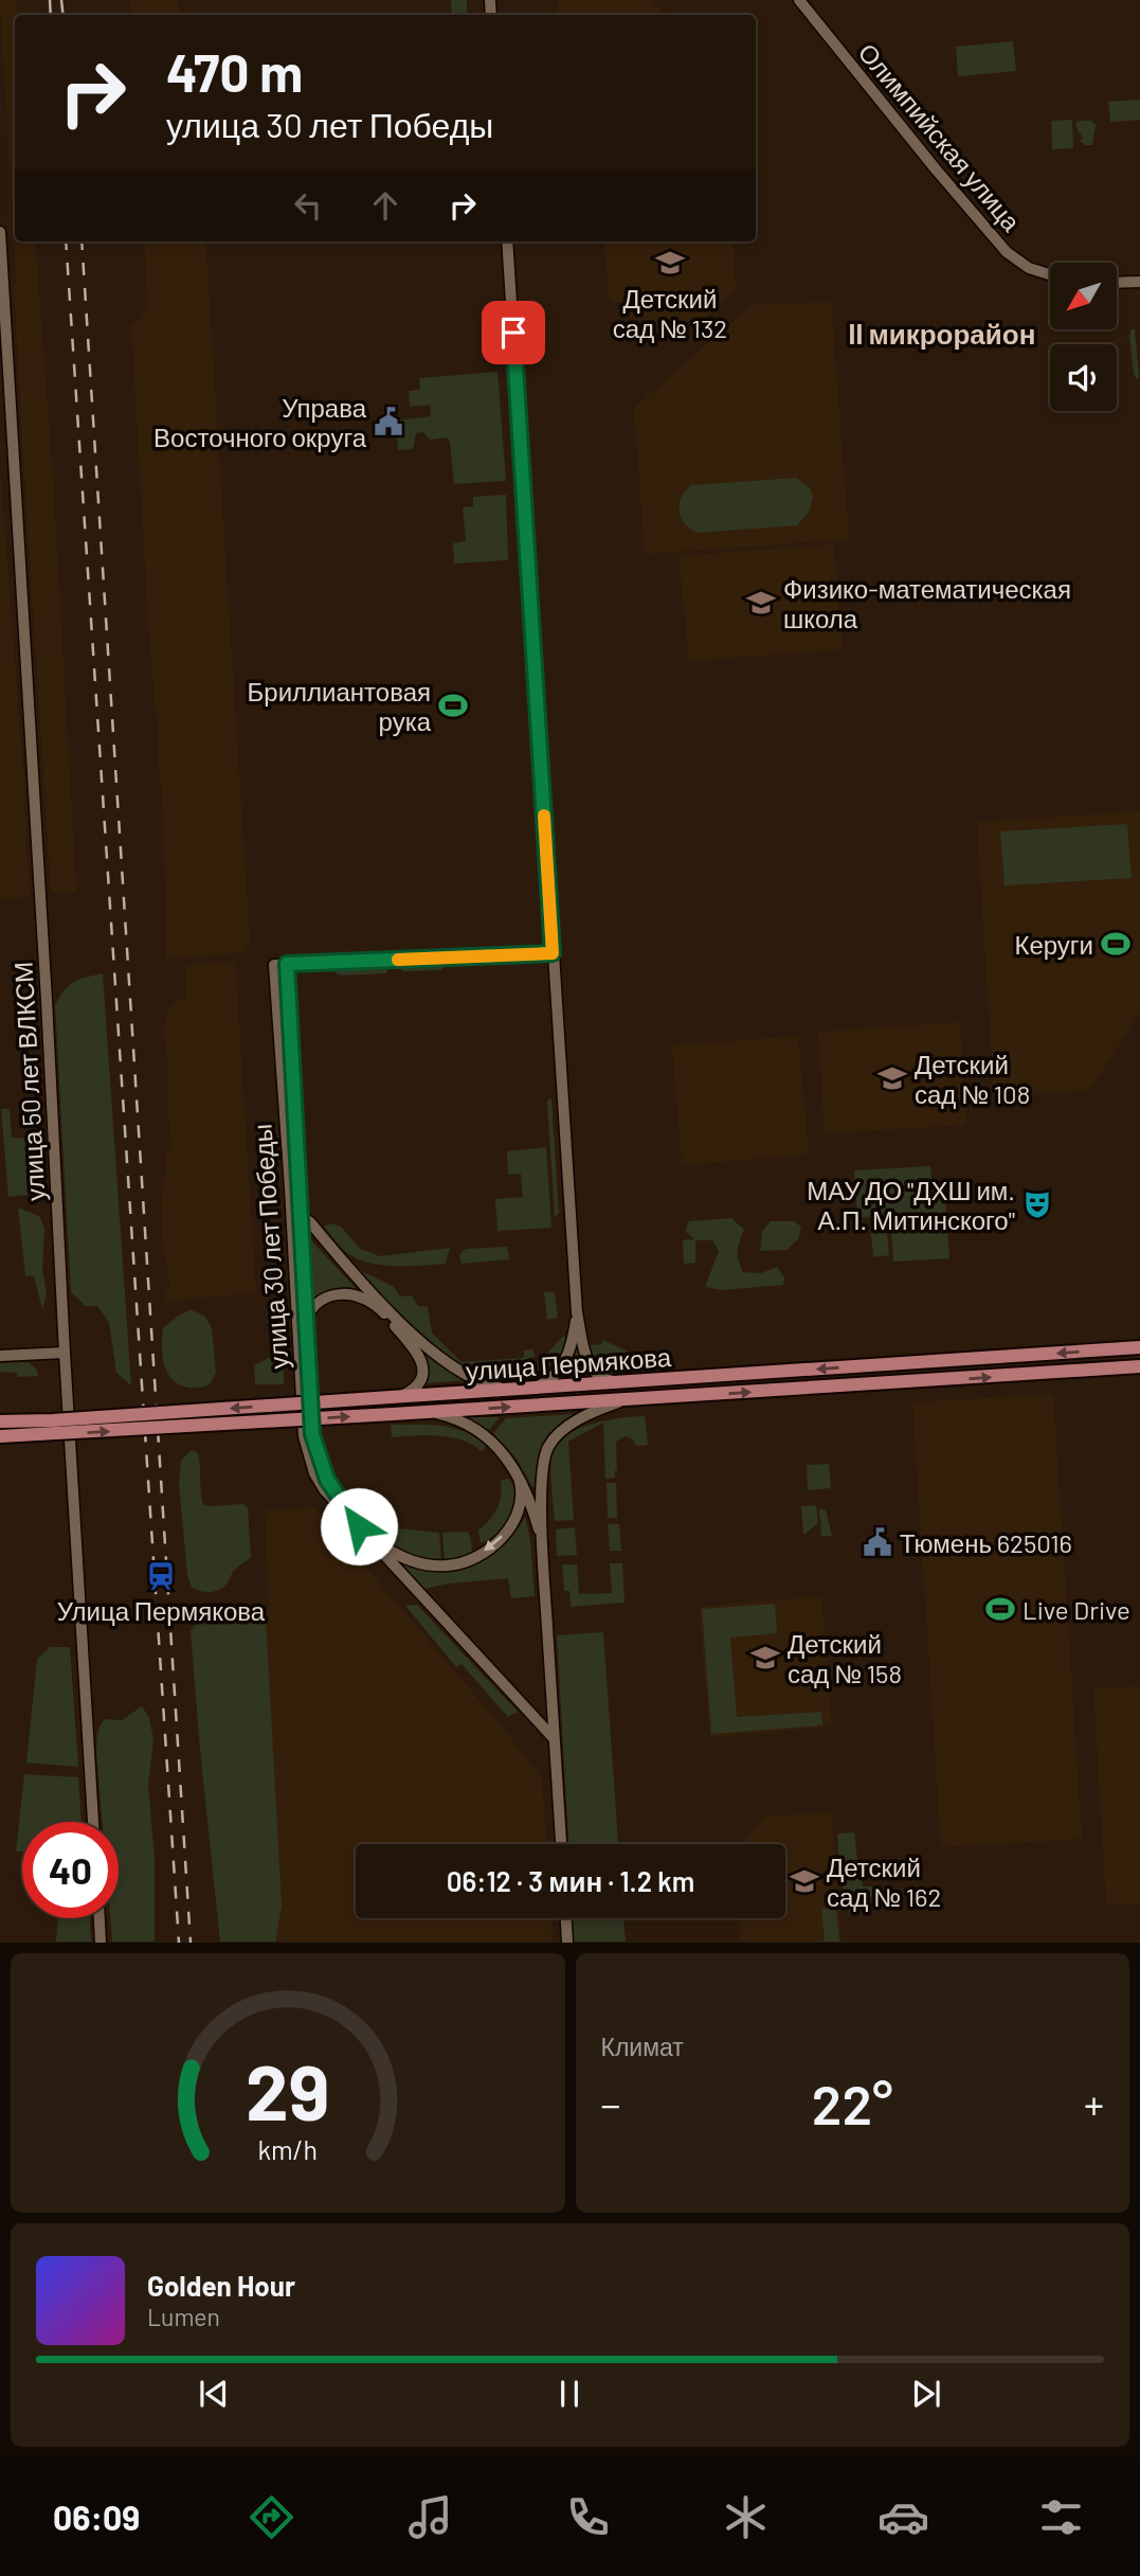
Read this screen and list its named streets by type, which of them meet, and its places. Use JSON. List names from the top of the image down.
{
  "streets": {
    "main road": ["улица Пермякова"],
    "street": ["Олимпийская улица", "улица 50 лет ВЛКСМ", "улица 30 лет Победы"]
  },
  "districts": ["II микрорайон"],
  "places": {
    "school or university": [
      "Детский сад № 132",
      "Физико-математическая школа",
      "Детский сад № 108",
      "Детский сад № 158",
      "Детский сад № 162"
    ],
    "public building": ["Управа Восточного округа", "Тюмень 625016"],
    "sports": ["Бриллиантовая рука", "Керуги", "Live Drive"],
    "theatre": ["МАУ ДО \"ДХШ им. А.П. Митинского\""],
    "station": ["Улица Пермякова"]
  },
  "north": "bottom left",
  "page": {
    "turn": ["470 m", "улица 30 лет Победы"],
    "limit": "40",
    "trip": "06:12 · 3 мин · 1.2 km",
    "tile": "Климат",
    "heat": ["−", "22°", "+"],
    "song": ["Golden Hour", "Lumen"],
    "tabs": "06:09",
    "gauge": ["29", "km/h"]
  }
}
